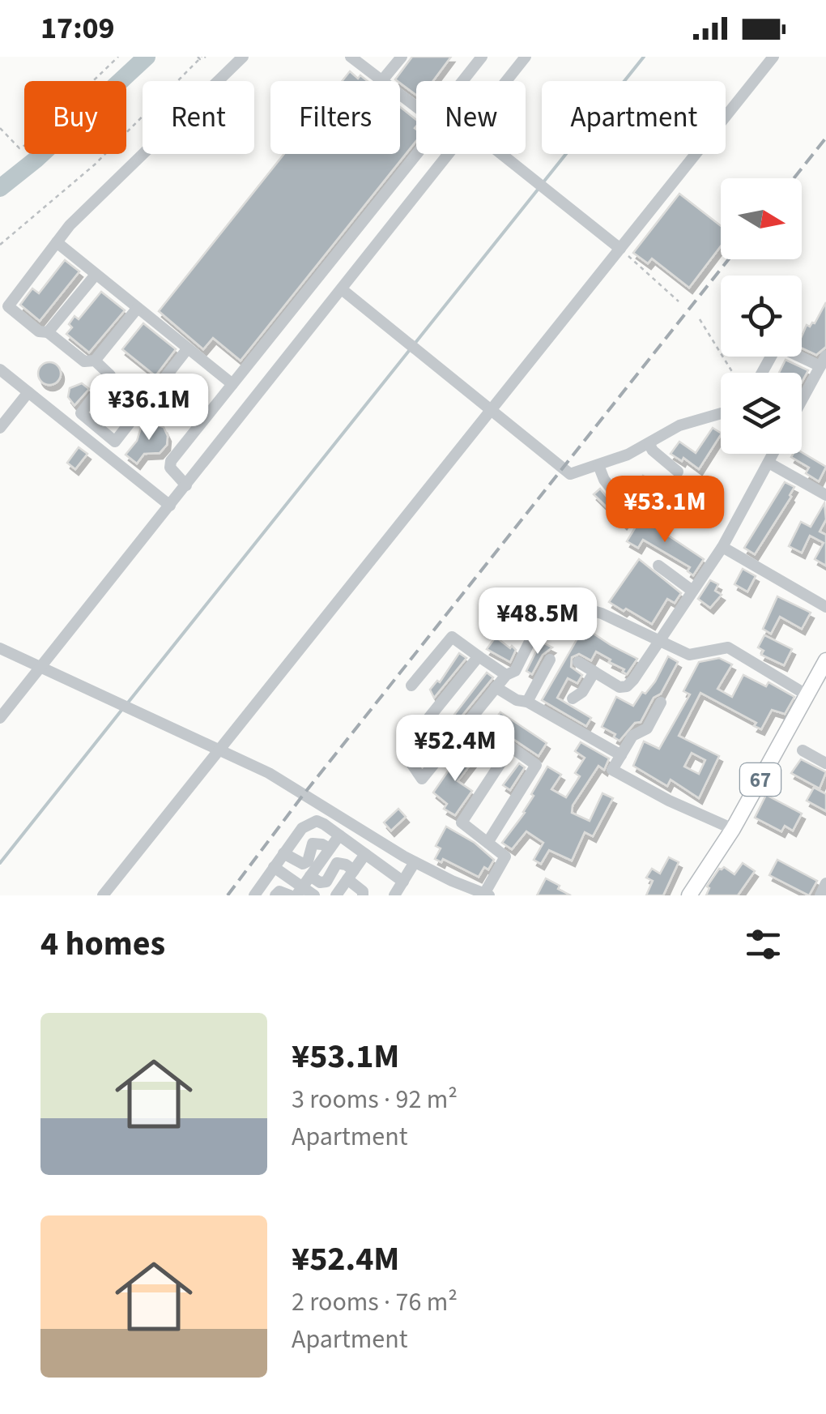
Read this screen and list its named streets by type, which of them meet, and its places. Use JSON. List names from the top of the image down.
{
  "streets": {
    "main road": ["67"]
  },
  "north": "right",
  "page": {
    "status": "17:09",
    "chip": [
      "Buy",
      "Rent",
      "Filters",
      "New",
      "Apartment"
    ],
    "price": [
      "¥36.1M",
      "¥53.1M",
      "¥48.5M",
      "¥52.4M"
    ],
    "heading": "4 homes",
    "list": [
      {
        "name": "¥53.1M",
        "note": "3 rooms · 92 m² · Apartment"
      },
      {
        "name": "¥52.4M",
        "note": "2 rooms · 76 m² · Apartment"
      }
    ]
  }
}
